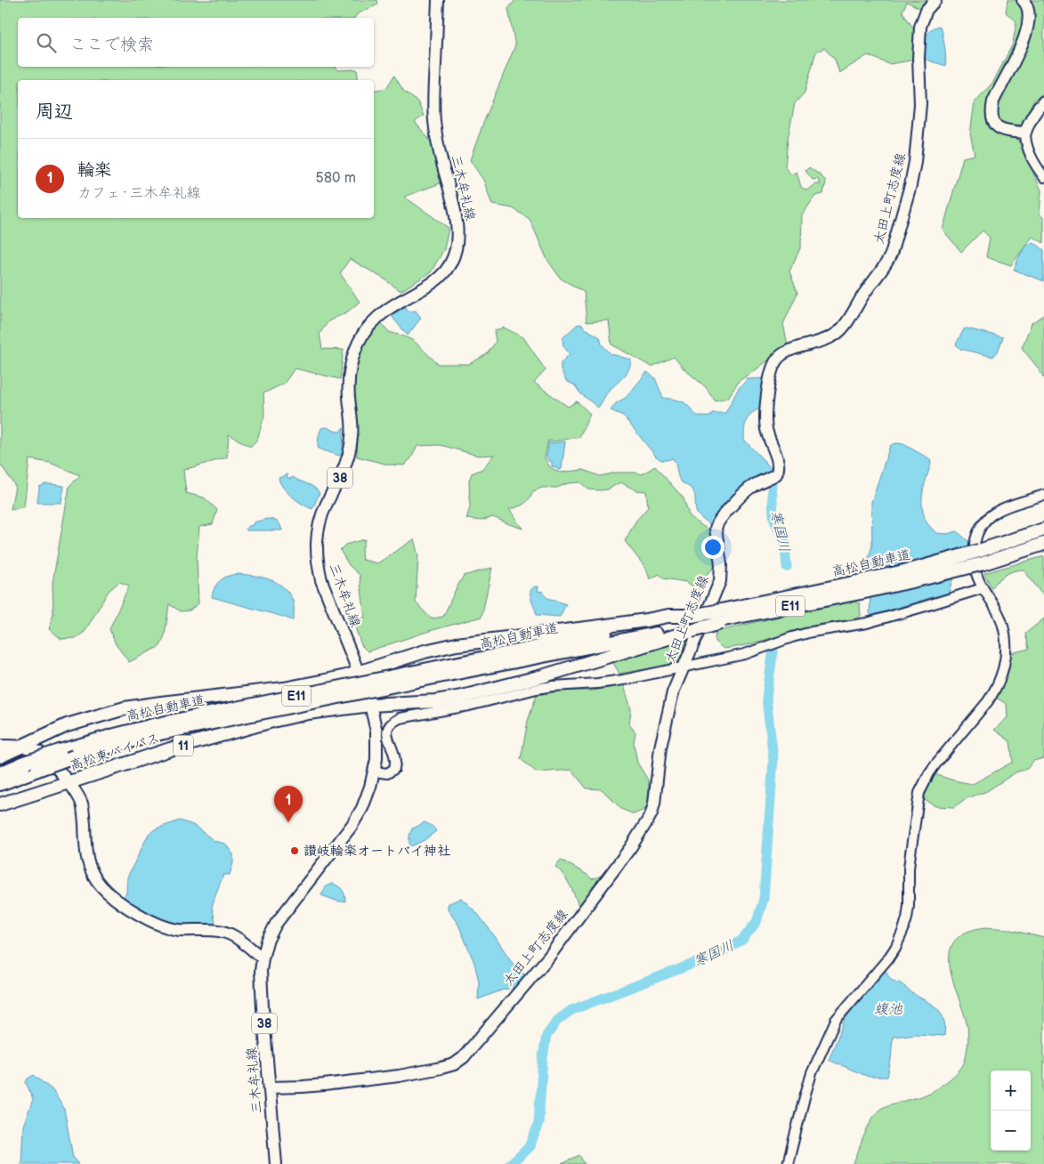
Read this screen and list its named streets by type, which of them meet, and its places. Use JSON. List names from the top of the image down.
{
  "streets": {
    "highway": [
      "高松自動車道",
      "E11",
      "11",
      "高松東バイパス"
    ],
    "main road": ["三木牟礼線", "太田上町志度線", "38"]
  },
  "crossings": [
    ["三木牟礼線", "太田上町志度線"],
    ["三木牟礼線", "高松東バイパス"],
    ["高松自動車道", "高松東バイパス"]
  ],
  "water": ["寒国川", "蝮池"],
  "places": ["讃岐輪楽オートバイ神社"],
  "page": {
    "search": "ここで検索",
    "heading": "周辺",
    "list": [
      {
        "mark": "1",
        "name": "輪楽",
        "note": "カフェ · 三木牟礼線",
        "value": "580 m"
      }
    ],
    "pins": "1",
    "map_buttons": ["+", "−"]
  }
}
